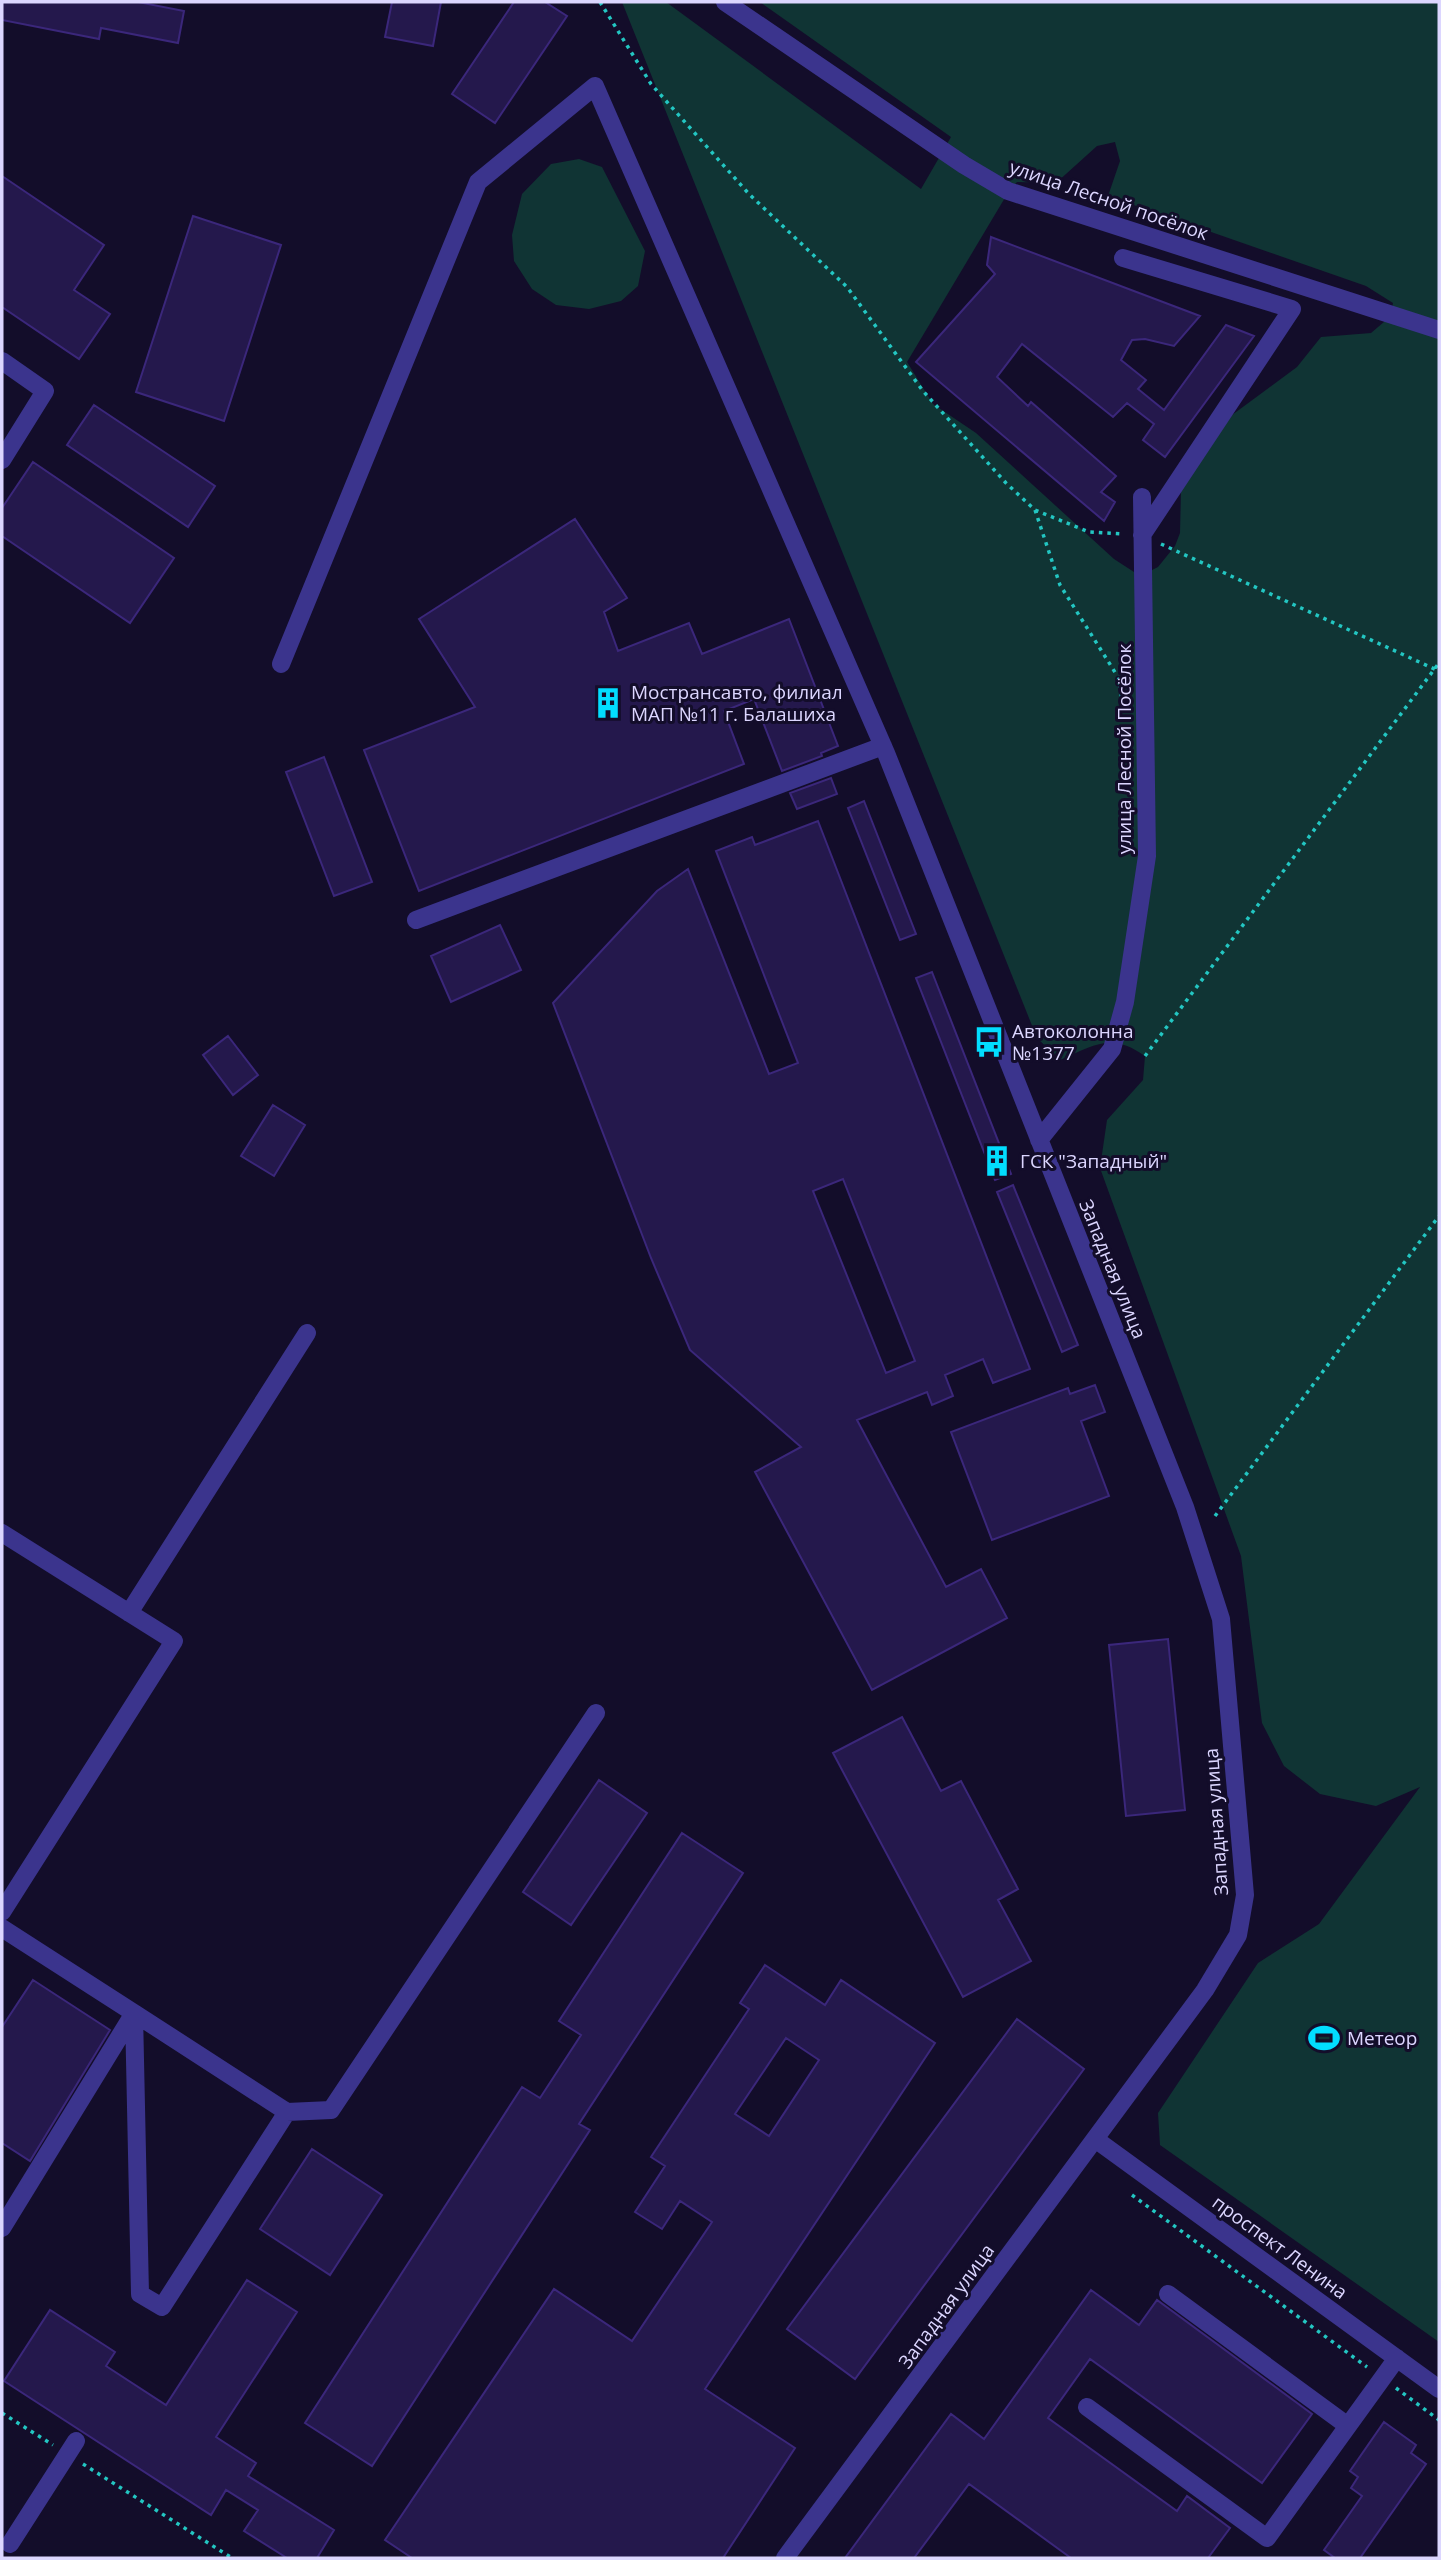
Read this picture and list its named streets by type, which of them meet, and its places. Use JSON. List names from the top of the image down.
{
  "streets": {
    "street": [
      "улица Лесной посёлок",
      "улица Лесной Посёлок",
      "Западная улица",
      "проспект Ленина"
    ]
  },
  "crossings": [
    ["улица Лесной Посёлок", "Западная улица"],
    ["Западная улица", "проспект Ленина"]
  ],
  "places": {
    "building": ["Мострансавто, филиал МАП №11 г. Балашиха", "ГСК \"Западный\""],
    "bus stop": ["Автоколонна №1377"],
    "sports": ["Метеор"]
  }
}
